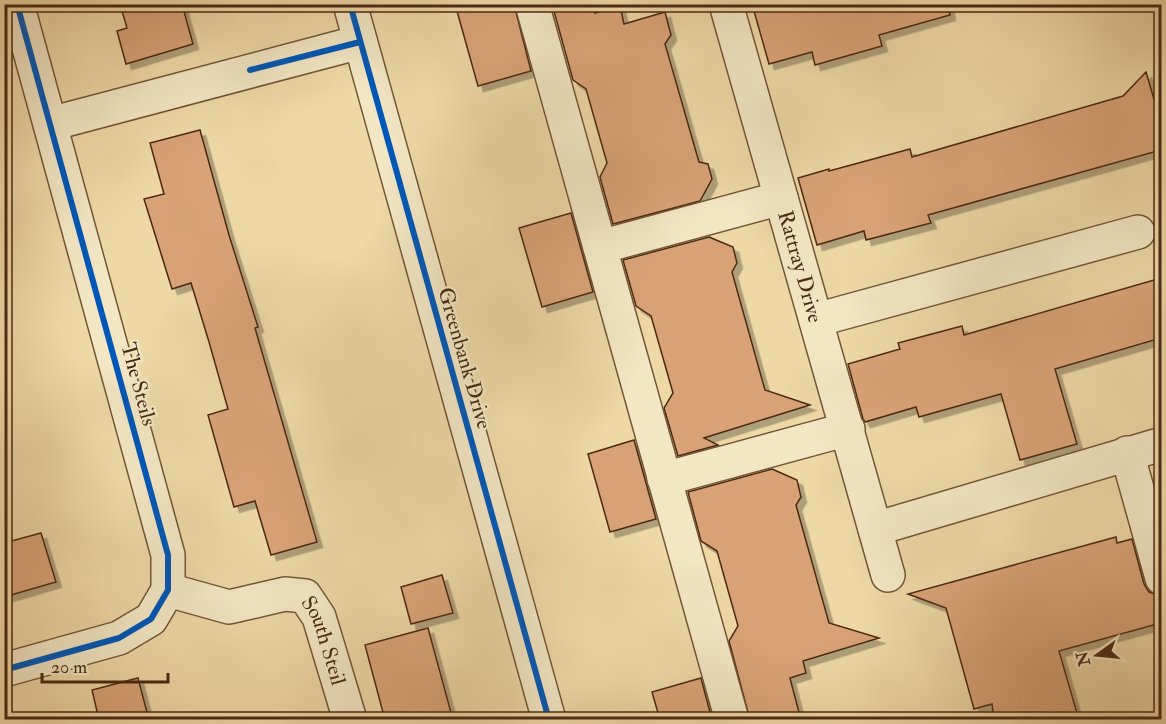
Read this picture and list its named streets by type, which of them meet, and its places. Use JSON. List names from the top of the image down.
{
  "streets": {
    "street": [
      "Rattray Drive",
      "Greenbank Drive",
      "The Steils",
      "South Steil"
    ]
  },
  "crossings": [
    ["The Steils", "South Steil"]
  ],
  "scale_bar": "20 m",
  "north": "left"
}
